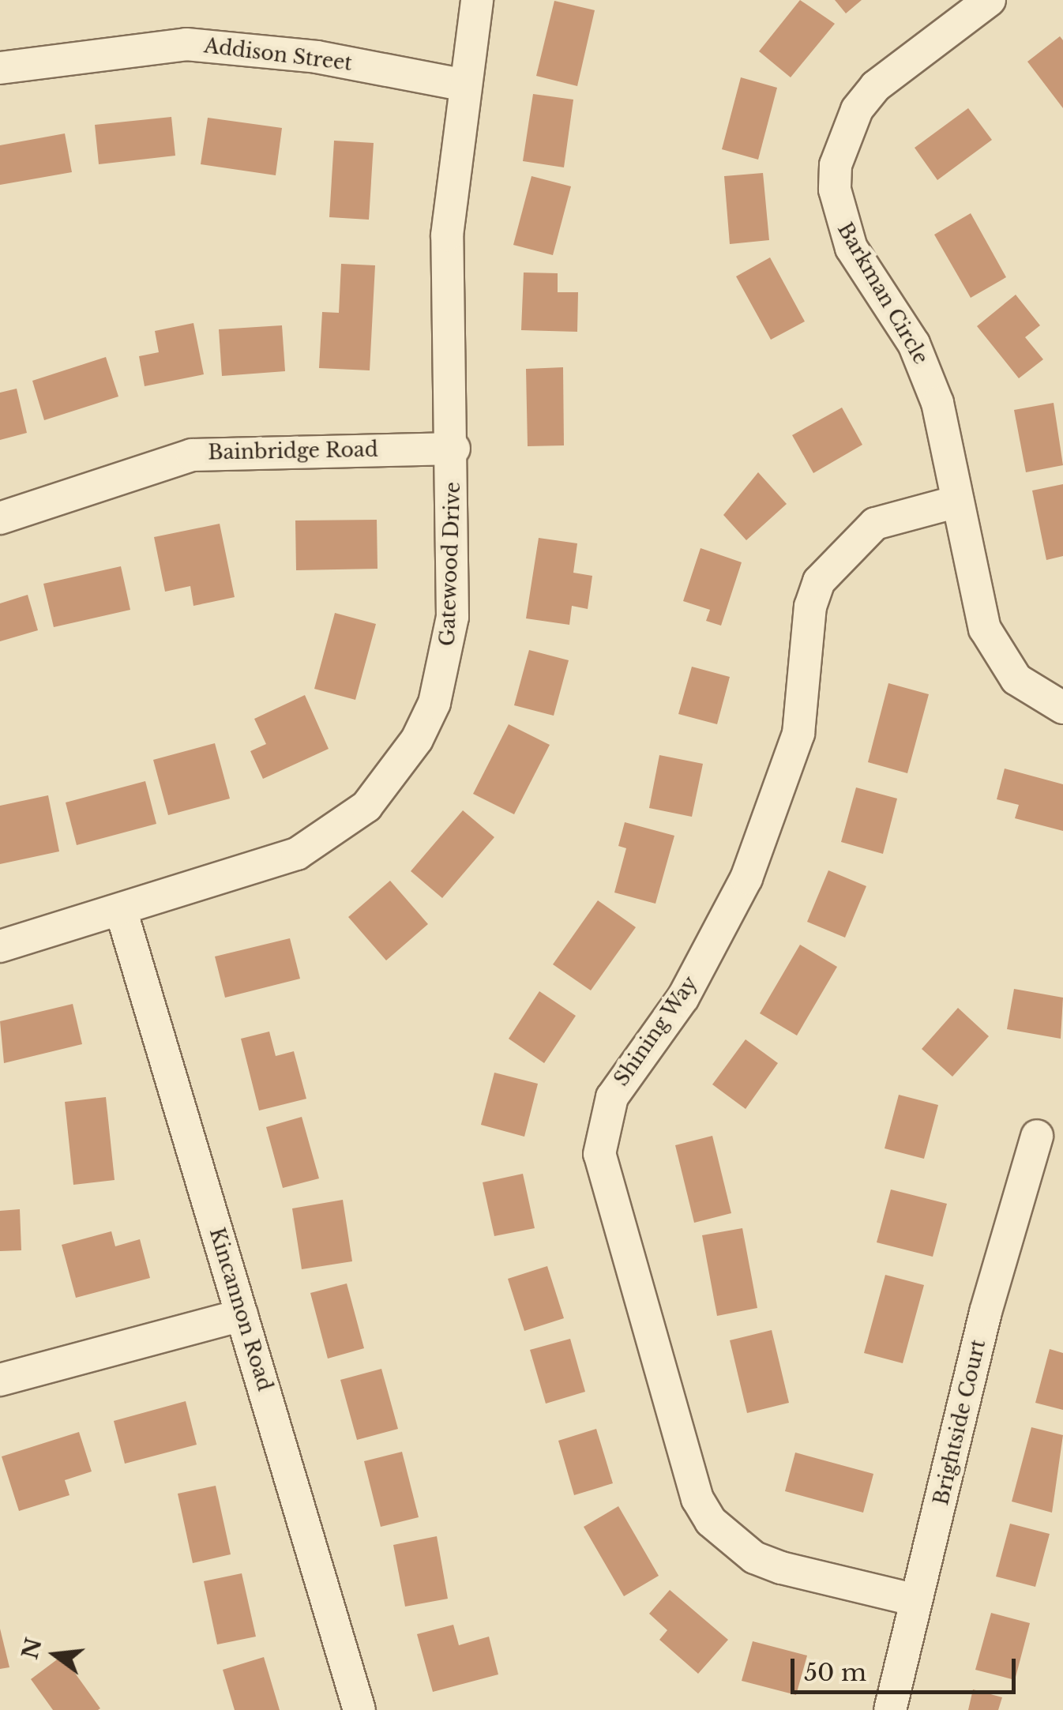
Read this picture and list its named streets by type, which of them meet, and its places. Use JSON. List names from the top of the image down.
{
  "streets": {
    "street": [
      "Addison Street",
      "Barkman Circle",
      "Bainbridge Road",
      "Gatewood Drive",
      "Shining Way",
      "Kincannon Road",
      "Brightside Court"
    ]
  },
  "crossings": [
    ["Addison Street", "Gatewood Drive"],
    ["Barkman Circle", "Shining Way"],
    ["Bainbridge Road", "Gatewood Drive"],
    ["Gatewood Drive", "Kincannon Road"],
    ["Shining Way", "Brightside Court"]
  ],
  "scale_bar": "50 m",
  "north": "left"
}
